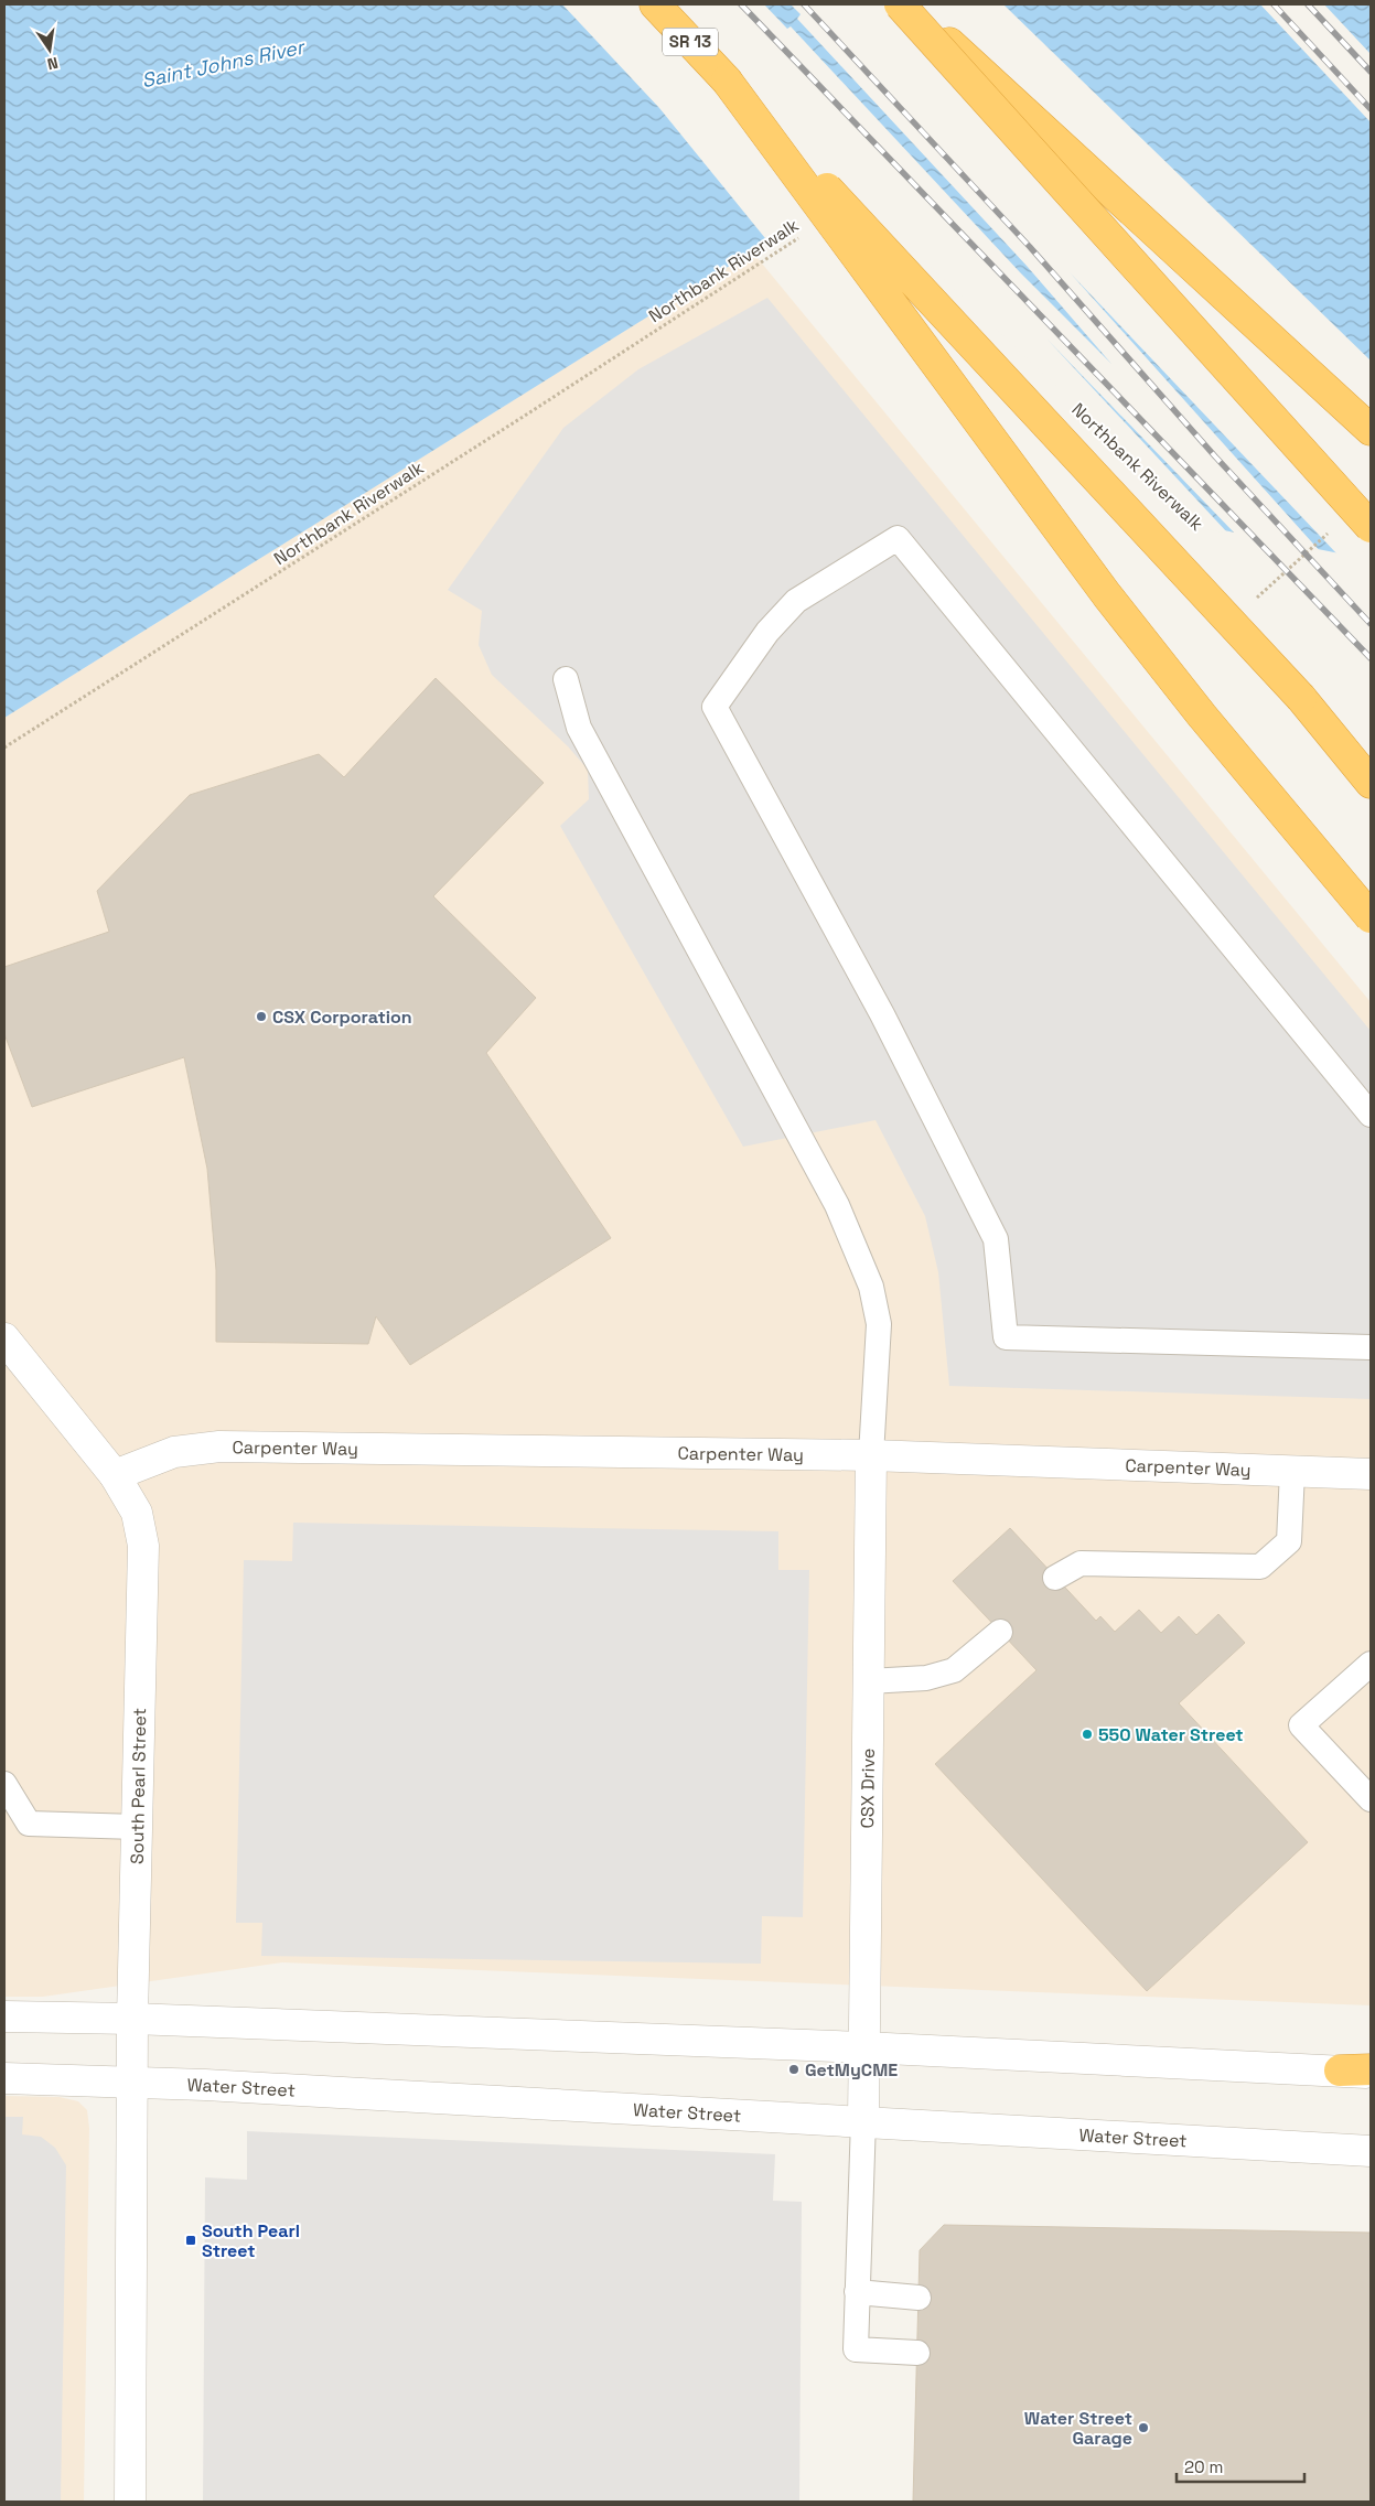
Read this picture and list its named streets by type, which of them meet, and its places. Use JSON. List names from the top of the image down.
{
  "streets": {
    "highway": ["SR 13"],
    "street": [
      "Carpenter Way",
      "South Pearl Street",
      "CSX Drive",
      "Water Street"
    ],
    "path": ["Northbank Riverwalk"]
  },
  "crossings": [
    ["Carpenter Way", "South Pearl Street"],
    ["Carpenter Way", "CSX Drive"],
    ["South Pearl Street", "Water Street"],
    ["CSX Drive", "Water Street"]
  ],
  "water": ["Saint Johns River"],
  "places": {
    "other": [
      "CSX Corporation",
      "550 Water Street",
      "GetMyCME",
      "Water Street Garage"
    ],
    "transit": ["South Pearl Street"]
  },
  "scale_bar": "20 m",
  "north": "bottom"
}
